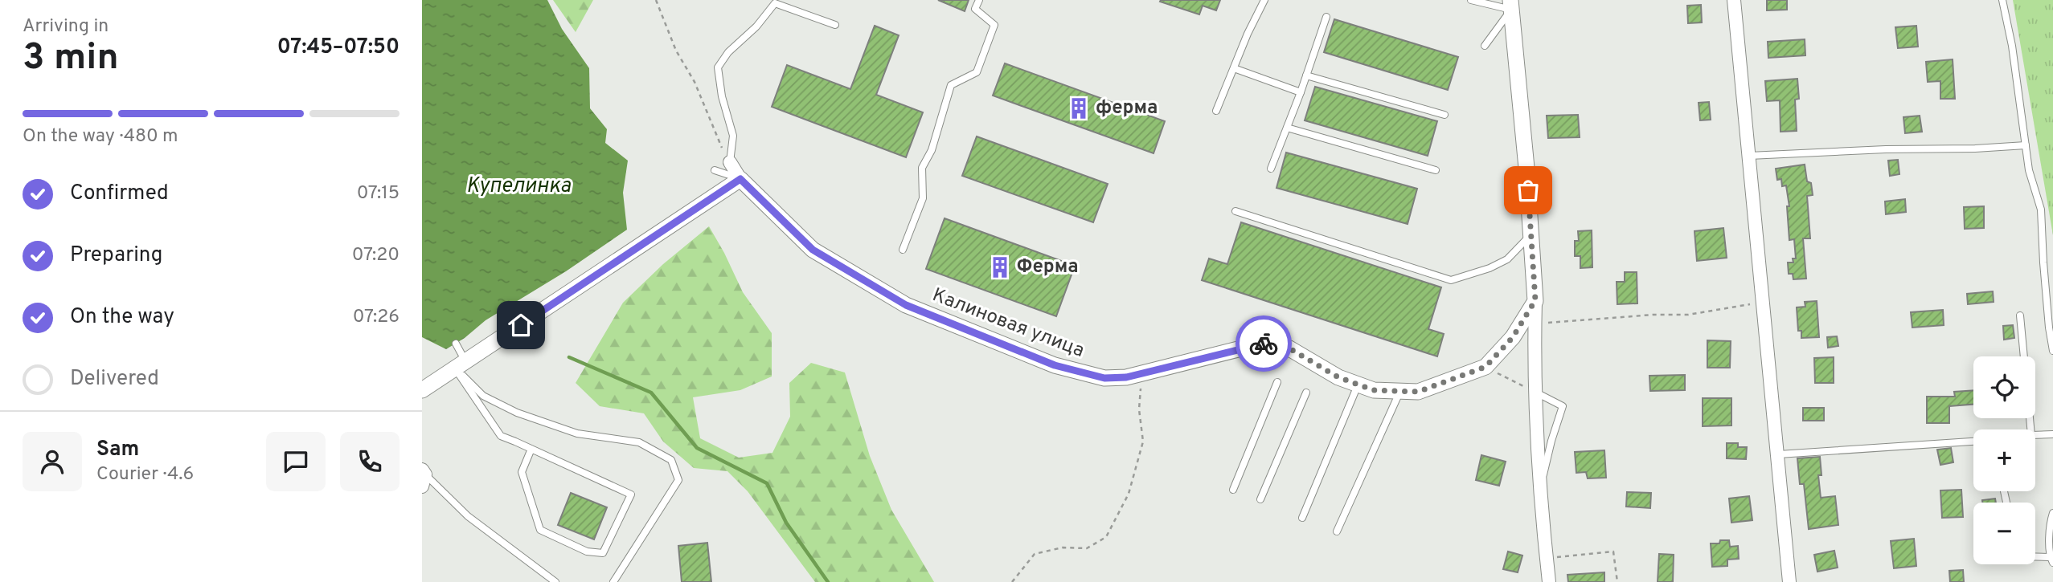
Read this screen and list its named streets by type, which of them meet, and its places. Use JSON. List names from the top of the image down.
{
  "streets": {
    "street": ["Калиновая улица"]
  },
  "water": ["Купелинка"],
  "places": {
    "building": ["ферма", "Ферма"]
  },
  "page": {
    "heading": ["3 min", "Arriving in", "07:45–07:50"],
    "panel": ["Sam", "Courier · 4.6"],
    "bar": "On the way · 480 m",
    "list": [
      ["Confirmed", "07:15"],
      ["Preparing", "07:20"],
      ["On the way", "07:26"],
      "Delivered"
    ],
    "map_buttons": ["+", "−"]
  }
}
